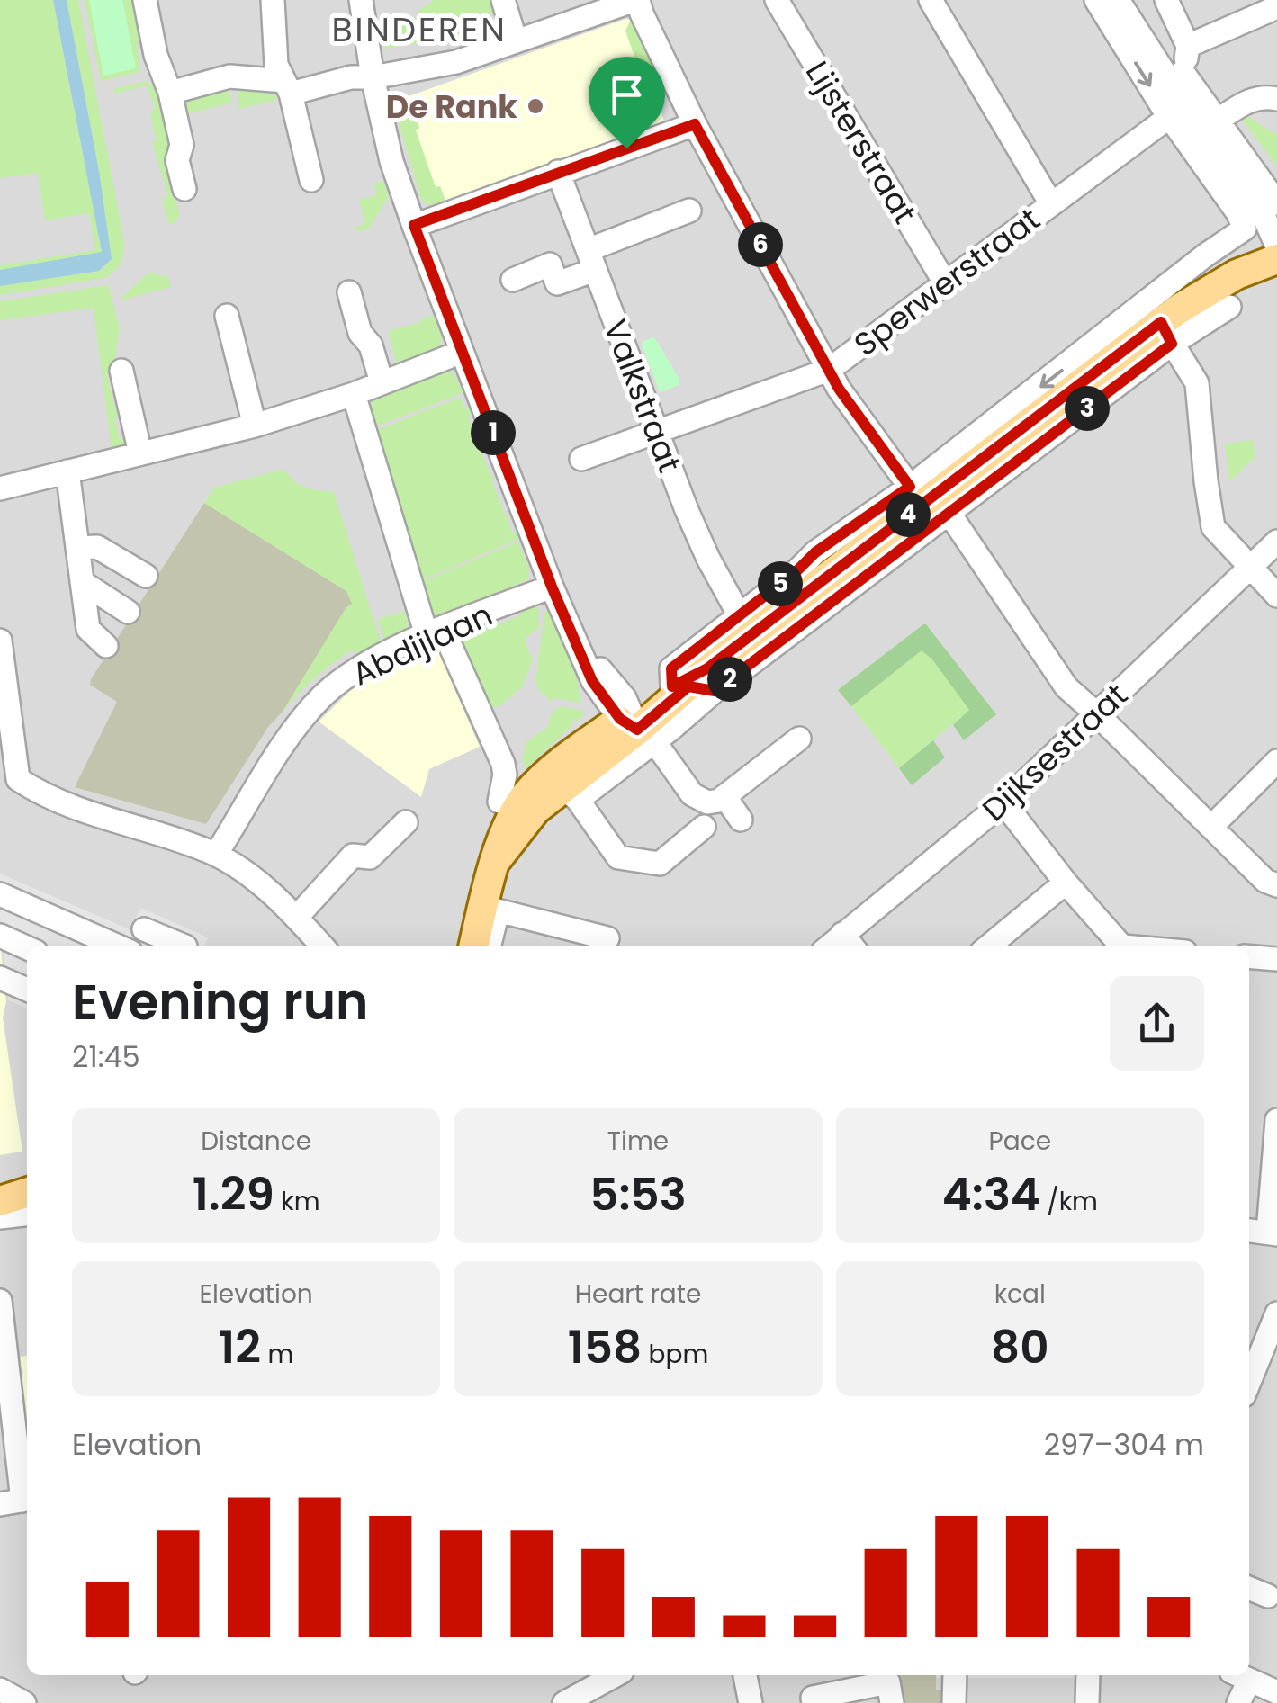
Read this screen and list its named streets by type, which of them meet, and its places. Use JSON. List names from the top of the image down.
{
  "streets": {
    "street": [
      "Lijsterstraat",
      "Sperwerstraat",
      "Valkstraat",
      "Abdijlaan",
      "Dijksestraat"
    ]
  },
  "crossings": [
    ["Lijsterstraat", "Sperwerstraat"],
    ["Sperwerstraat", "Valkstraat"]
  ],
  "districts": ["BINDEREN"],
  "places": ["De Rank"],
  "page": {
    "pins": [
      "6",
      "3",
      "1",
      "4",
      "5",
      "2"
    ],
    "heading": ["Evening run", "21:45"],
    "stats": [
      ["Distance", "1.29 km"],
      ["Time", "5:53"],
      ["Pace", "4:34 /km"],
      ["Elevation", "12 m"],
      ["Heart rate", "158 bpm"],
      ["kcal", "80"]
    ],
    "chart": ["Elevation", "297–304 m"]
  }
}
